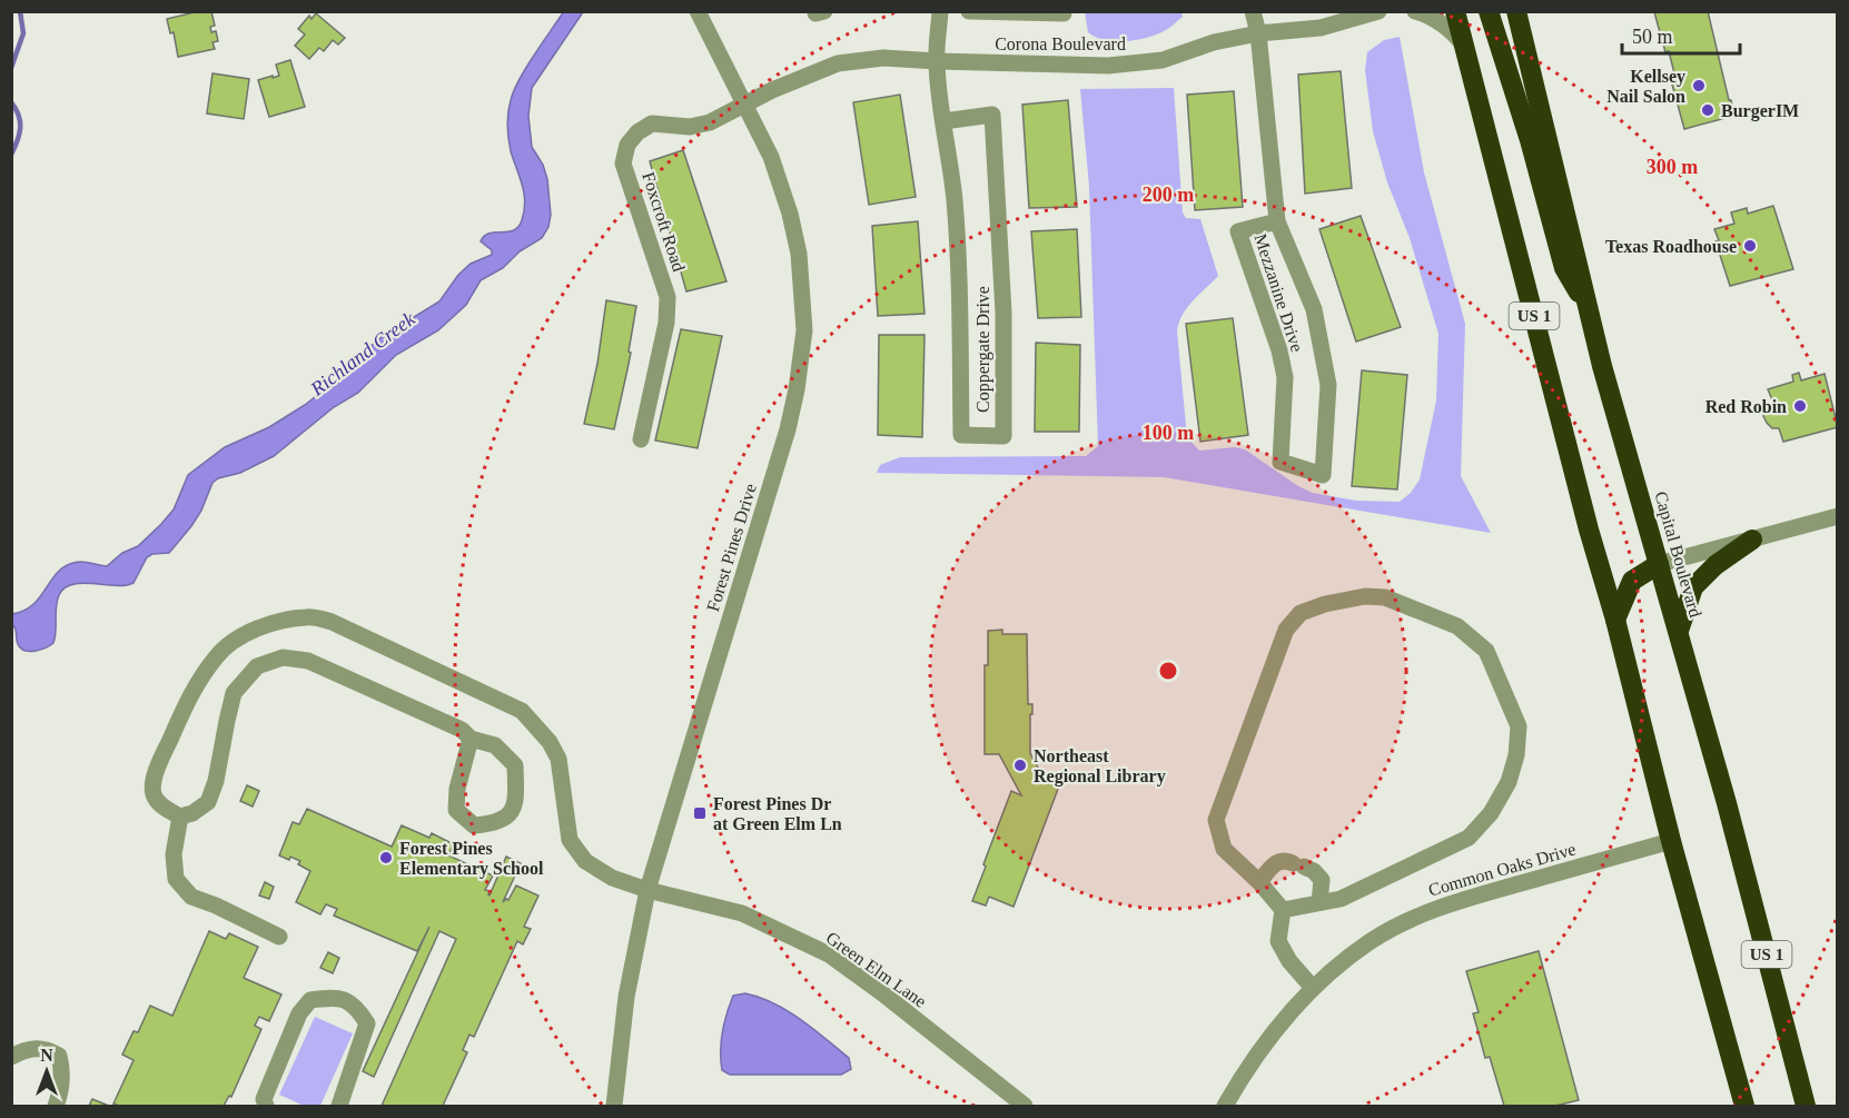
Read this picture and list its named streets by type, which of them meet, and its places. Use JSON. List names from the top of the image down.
{
  "streets": {
    "highway": ["US 1", "Capital Boulevard"],
    "street": [
      "Corona Boulevard",
      "Foxcroft Road",
      "Mezzanine Drive",
      "Coppergate Drive",
      "Forest Pines Drive",
      "Common Oaks Drive",
      "Green Elm Lane"
    ]
  },
  "crossings": [
    ["Corona Boulevard", "Foxcroft Road"],
    ["Corona Boulevard", "Mezzanine Drive"],
    ["Corona Boulevard", "Coppergate Drive"],
    ["Corona Boulevard", "Forest Pines Drive"],
    ["Foxcroft Road", "Forest Pines Drive"],
    ["US 1", "Common Oaks Drive"],
    ["Forest Pines Drive", "Green Elm Lane"]
  ],
  "water": ["Richland Creek"],
  "places": {
    "other": [
      "Kellsey Nail Salon",
      "BurgerIM",
      "Texas Roadhouse",
      "Red Robin",
      "Northeast Regional Library",
      "Forest Pines Elementary School"
    ],
    "transit": ["Forest Pines Dr at Green Elm Ln"]
  },
  "scale_bar": "50 m",
  "north": "top",
  "rings": ["300 m", "200 m", "100 m"]
}
